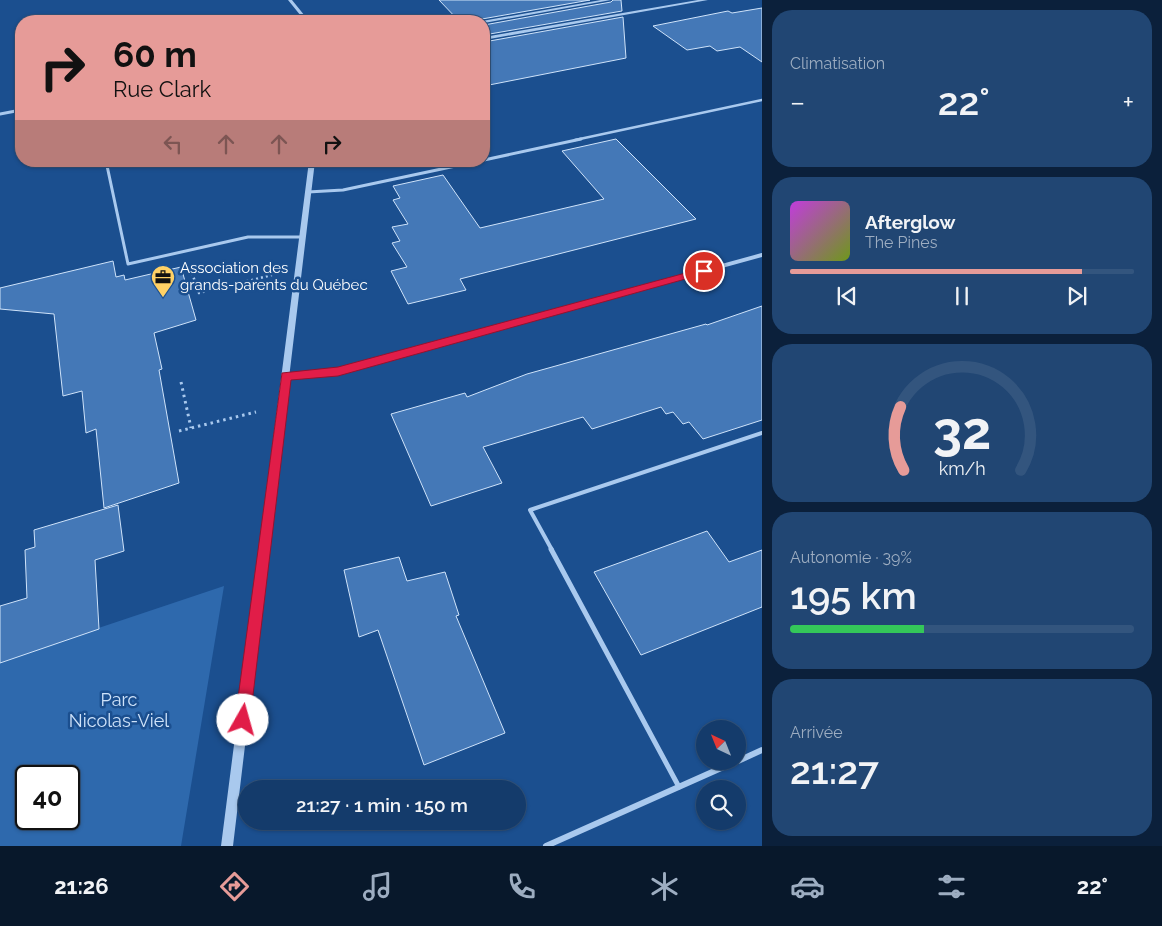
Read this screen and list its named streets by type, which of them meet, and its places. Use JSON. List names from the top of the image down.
{
  "parks": ["Parc Nicolas-Viel"],
  "places": {
    "office": ["Association des grands-parents du Québec"]
  },
  "north": "top left",
  "page": {
    "tile": [
      "Climatisation",
      ["Autonomie · 39%", "195 km"],
      ["Arrivée", "21:27"]
    ],
    "turn": ["60 m", "Rue Clark"],
    "heat": ["−", "22°", "+"],
    "song": ["Afterglow", "The Pines"],
    "limit": "40",
    "trip": "21:27 · 1 min · 150 m",
    "tabs": ["21:26", "22°"],
    "gauge": ["32", "km/h"]
  }
}
